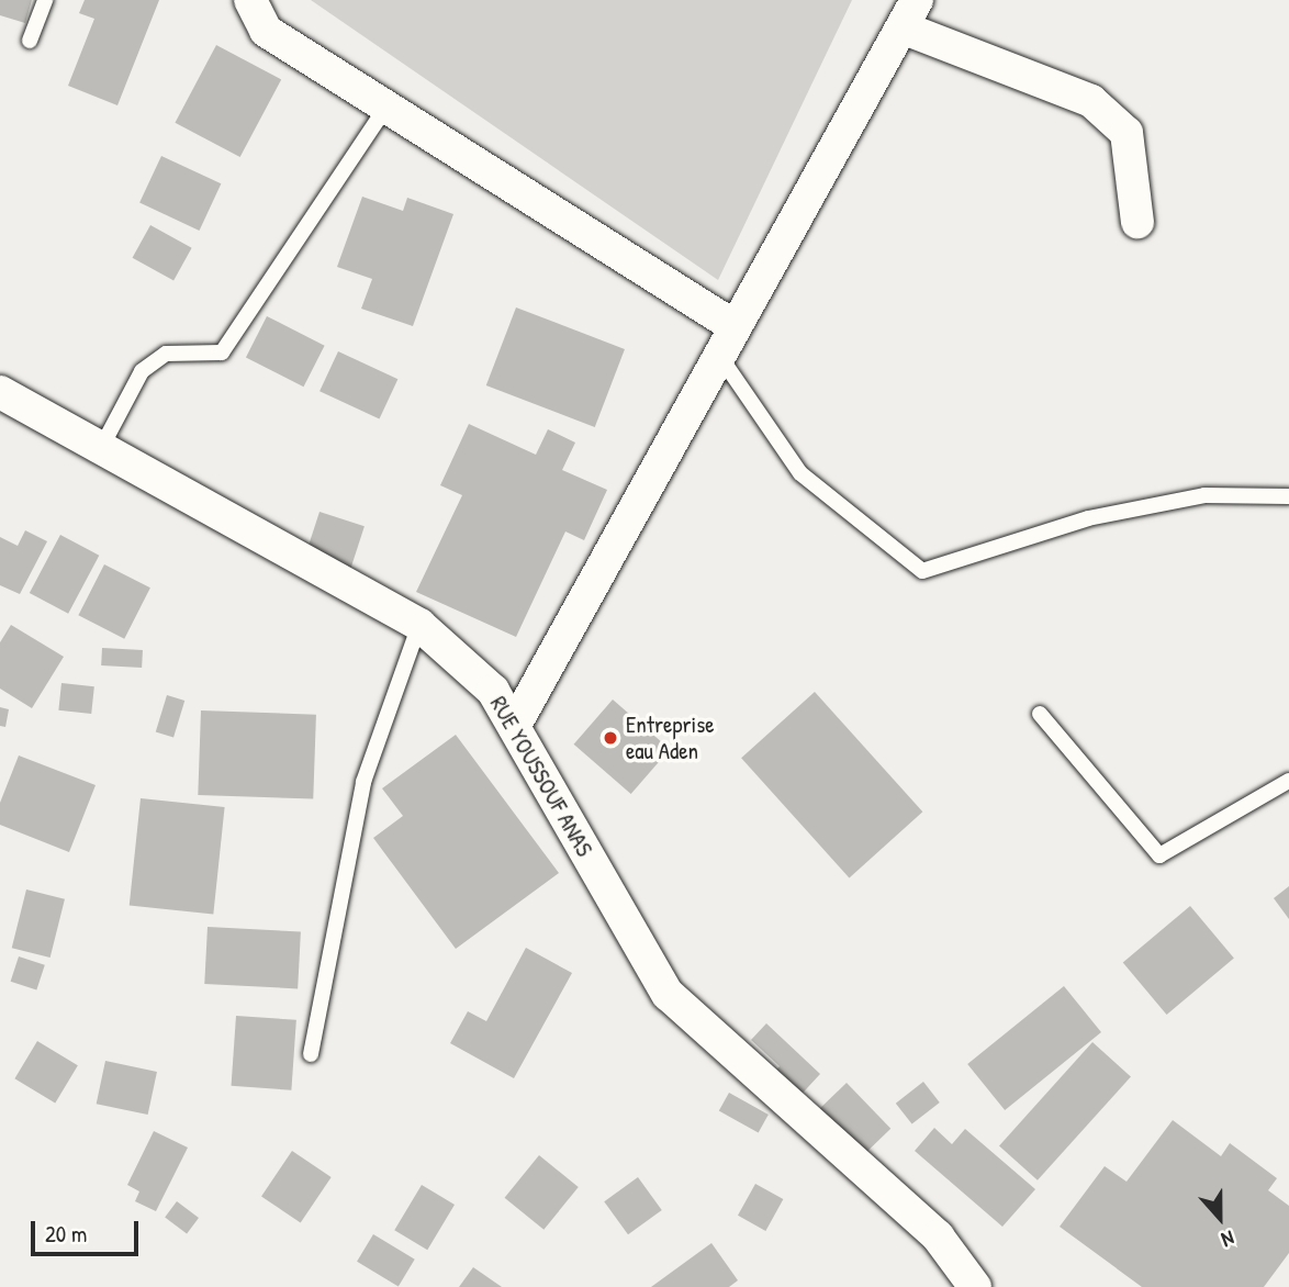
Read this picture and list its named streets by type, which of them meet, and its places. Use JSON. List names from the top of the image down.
{
  "streets": {
    "street": ["RUE YOUSSOUF ANAS"]
  },
  "places": ["Entreprise eau Aden"],
  "scale_bar": "20 m",
  "north": "bottom"
}
